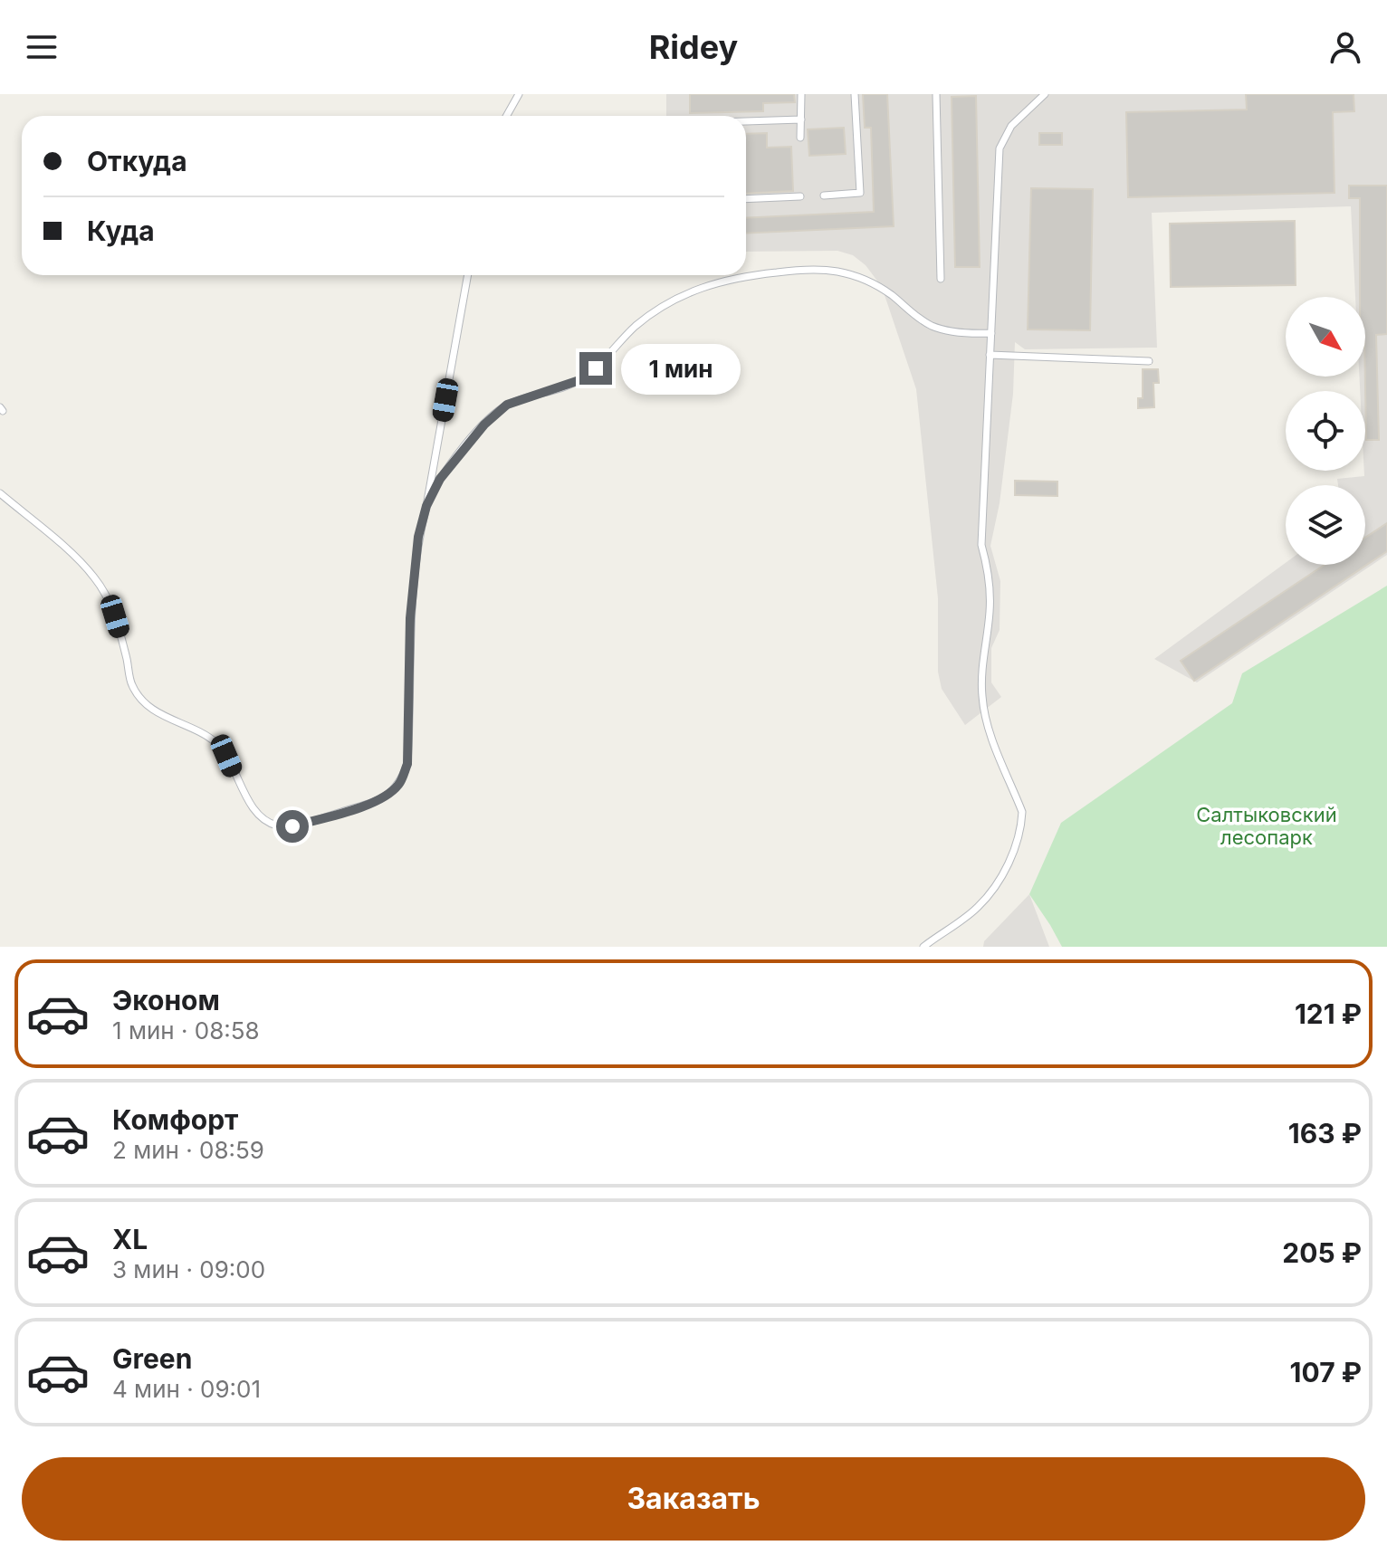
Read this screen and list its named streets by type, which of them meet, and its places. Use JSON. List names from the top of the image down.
{
  "parks": ["Салтыковский лесопарк"],
  "north": "bottom right",
  "page": {
    "header": "Ridey",
    "banner": ["Откуда", "Куда"],
    "bubble": "1 мин",
    "list": [
      {
        "name": "Эконом",
        "note": "1 мин · 08:58",
        "value": "121 ₽"
      },
      {
        "name": "Комфорт",
        "note": "2 мин · 08:59",
        "value": "163 ₽"
      },
      {
        "name": "XL",
        "note": "3 мин · 09:00",
        "value": "205 ₽"
      },
      {
        "name": "Green",
        "note": "4 мин · 09:01",
        "value": "107 ₽"
      }
    ],
    "buttons": "Заказать"
  }
}
